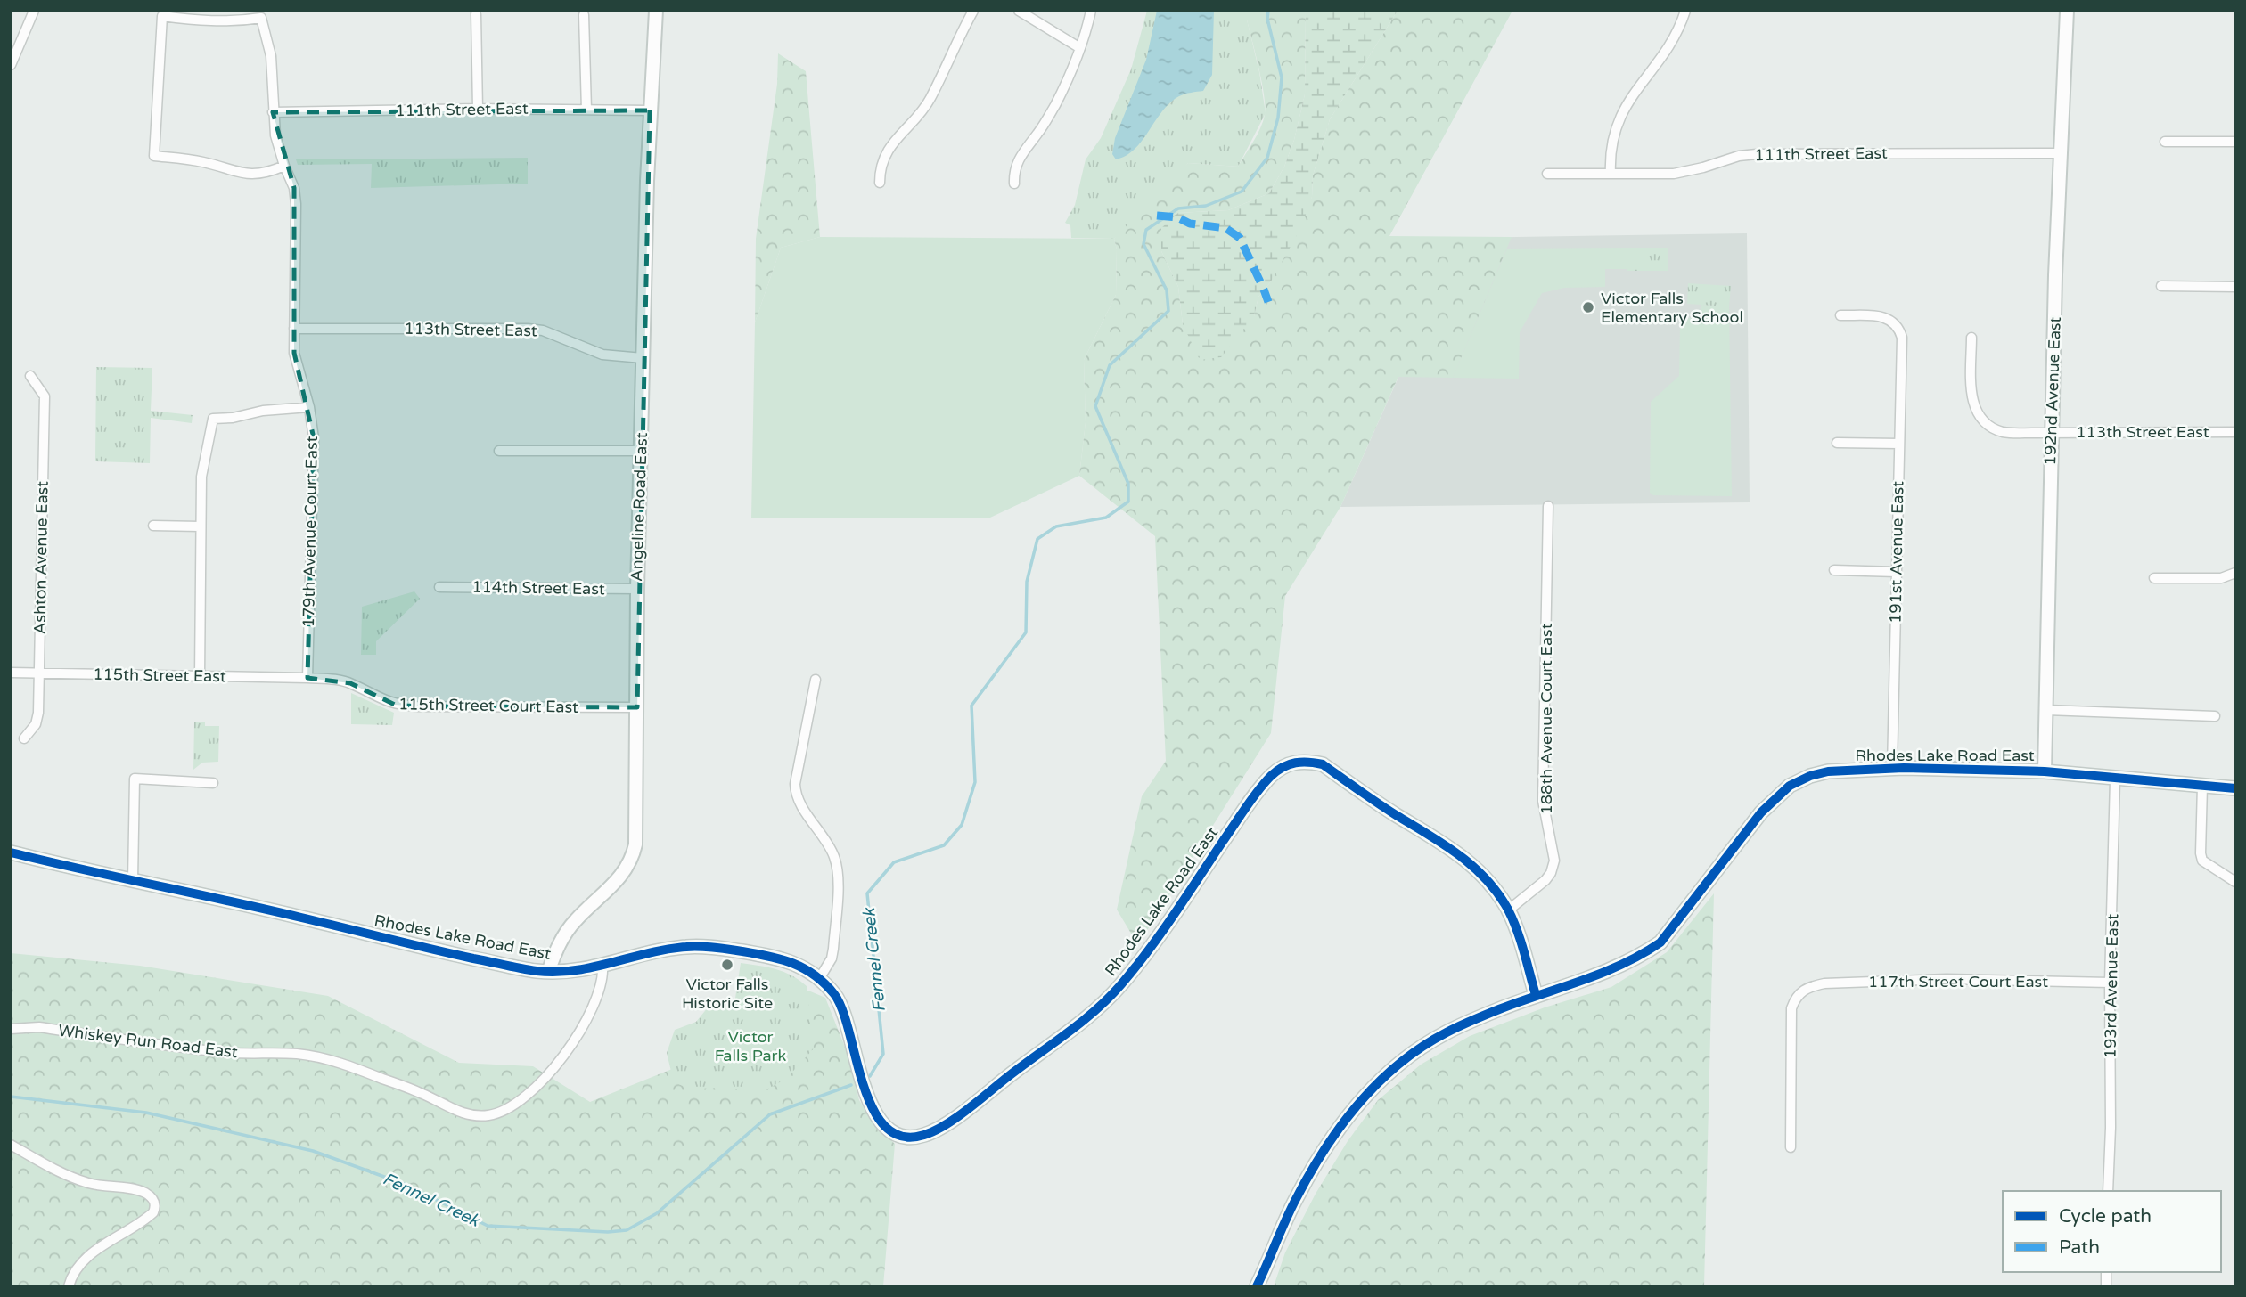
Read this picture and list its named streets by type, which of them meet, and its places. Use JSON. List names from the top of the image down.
{
  "streets": {
    "street": [
      "111th Street East",
      "113th Street East",
      "192nd Avenue East",
      "Angeline Road East",
      "179th Avenue Court East",
      "191st Avenue East",
      "Ashton Avenue East",
      "114th Street East",
      "115th Street East",
      "115th Street Court East",
      "188th Avenue Court East",
      "Rhodes Lake Road East",
      "117th Street Court East",
      "193rd Avenue East",
      "Whiskey Run Road East"
    ]
  },
  "crossings": [
    ["111th Street East", "192nd Avenue East"],
    ["111th Street East", "Angeline Road East"],
    ["111th Street East", "179th Avenue Court East"],
    ["113th Street East", "192nd Avenue East"],
    ["113th Street East", "Angeline Road East"],
    ["113th Street East", "179th Avenue Court East"],
    ["192nd Avenue East", "Rhodes Lake Road East"],
    ["Angeline Road East", "114th Street East"],
    ["Angeline Road East", "115th Street Court East"],
    ["Angeline Road East", "Rhodes Lake Road East"],
    ["179th Avenue Court East", "115th Street East"],
    ["179th Avenue Court East", "115th Street Court East"],
    ["191st Avenue East", "Rhodes Lake Road East"],
    ["Ashton Avenue East", "115th Street East"],
    ["115th Street East", "115th Street Court East"],
    ["188th Avenue Court East", "Rhodes Lake Road East"],
    ["Rhodes Lake Road East", "193rd Avenue East"],
    ["Rhodes Lake Road East", "Whiskey Run Road East"],
    ["117th Street Court East", "193rd Avenue East"]
  ],
  "water": ["Fennel Creek"],
  "parks": ["Victor Falls Park"],
  "places": ["Victor Falls Elementary School", "Victor Falls Historic Site"],
  "legend": ["Cycle path", "Path"]
}
